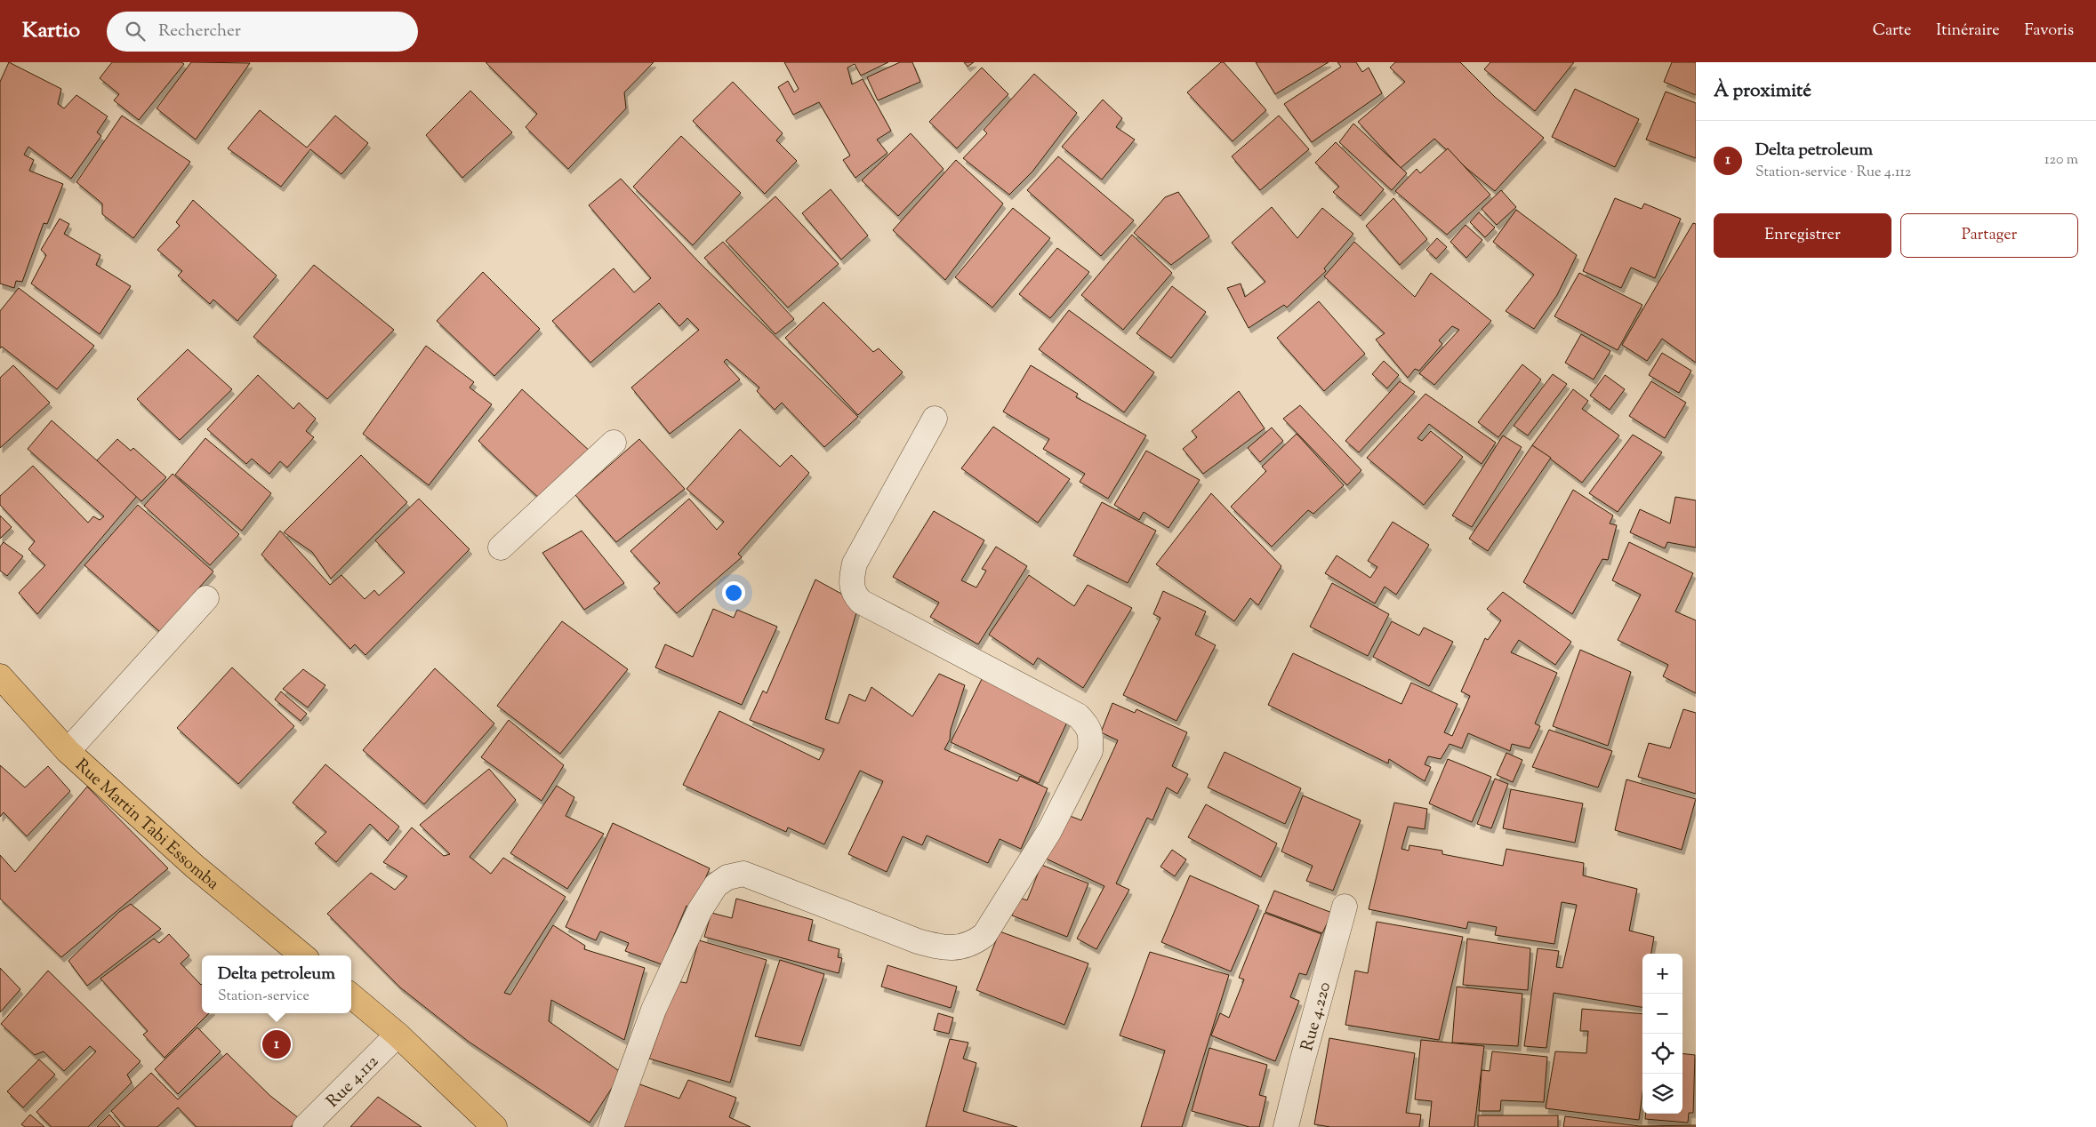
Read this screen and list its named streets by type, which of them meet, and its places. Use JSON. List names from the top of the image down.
{
  "streets": {
    "main road": ["Rue Martin Tabi Essomba"],
    "street": ["Rue 4.220", "Rue 4.112"]
  },
  "page": {
    "header": "Kartio",
    "search": "Rechercher",
    "nav": ["Carte", "Itinéraire", "Favoris"],
    "heading": "À proximité",
    "list": [
      {
        "mark": "1",
        "name": "Delta petroleum",
        "note": "Station-service · Rue 4.112",
        "value": "120 m"
      }
    ],
    "buttons": ["Enregistrer", "Partager"],
    "map_buttons": ["+", "−"],
    "popup": ["Delta petroleum", "Station-service"],
    "pins": "1"
  }
}
